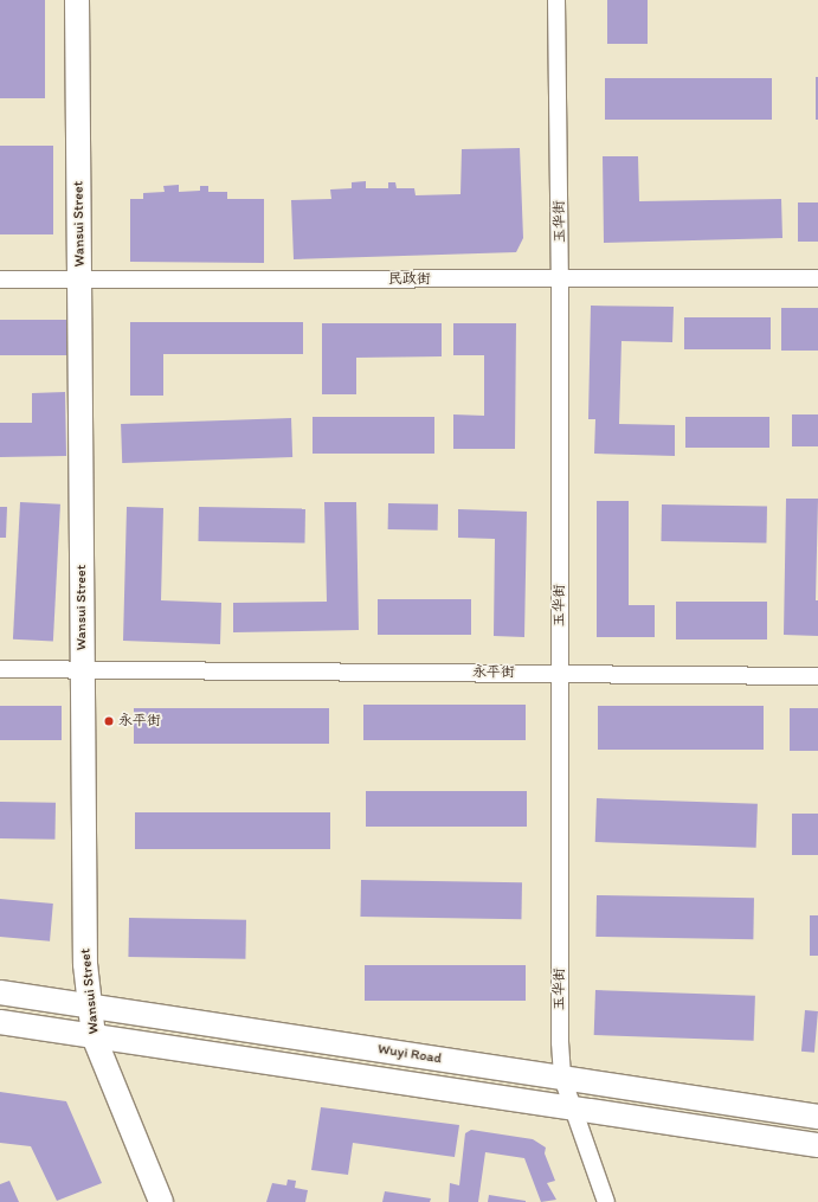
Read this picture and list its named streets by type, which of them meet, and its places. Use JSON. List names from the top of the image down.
{
  "streets": {
    "main road": ["Wansui Street", "Wuyi Road"],
    "street": ["玉华街", "民政街", "永平街"]
  },
  "crossings": [
    ["玉华街", "民政街"],
    ["玉华街", "永平街"],
    ["玉华街", "Wuyi Road"],
    ["Wansui Street", "民政街"],
    ["Wansui Street", "永平街"],
    ["Wansui Street", "Wuyi Road"]
  ],
  "places": ["永平街"]
}
